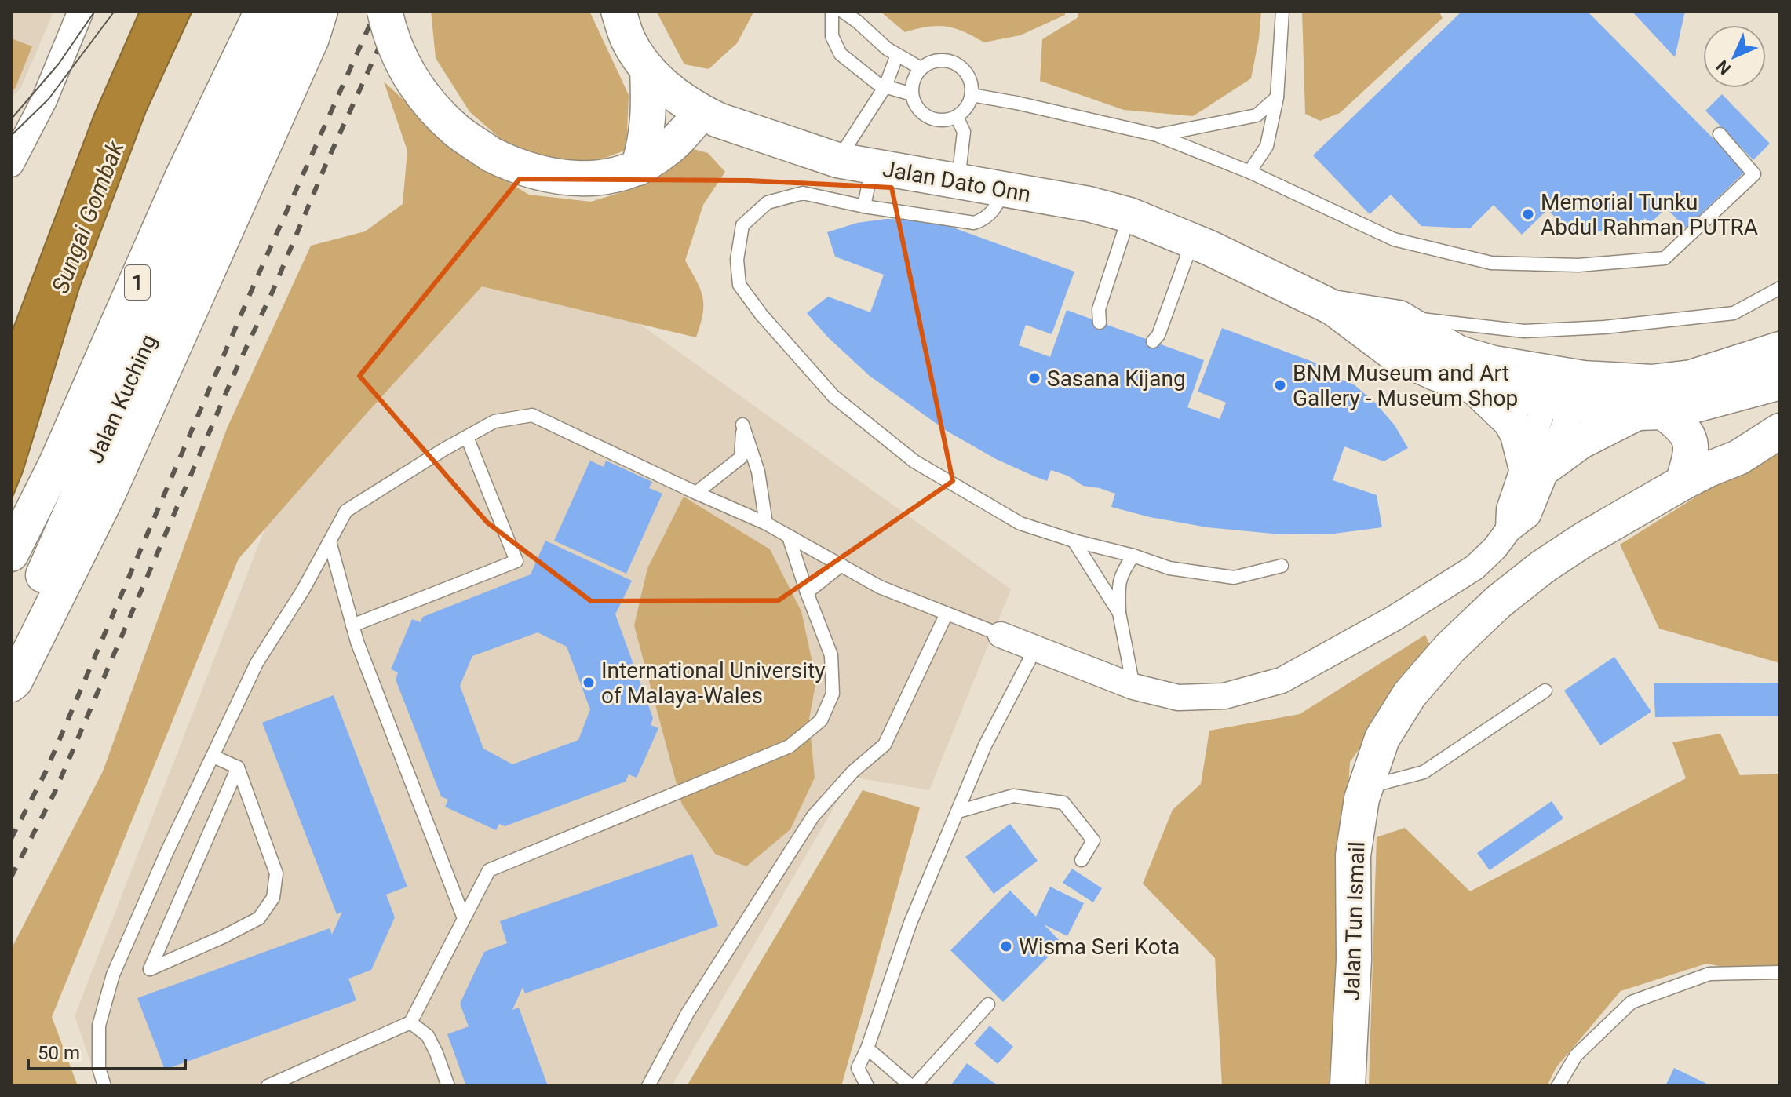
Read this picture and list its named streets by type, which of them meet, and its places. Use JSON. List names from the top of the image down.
{
  "streets": {
    "main road": [
      "Jalan Dato Onn",
      "1",
      "Jalan Kuching",
      "Jalan Tun Ismail"
    ]
  },
  "water": ["Sungai Gombak"],
  "places": [
    "Memorial Tunku Abdul Rahman PUTRA",
    "Sasana Kijang",
    "BNM Museum and Art Gallery - Museum Shop",
    "International University of Malaya-Wales",
    "Wisma Seri Kota"
  ],
  "scale_bar": "50 m",
  "north": "bottom left"
}
